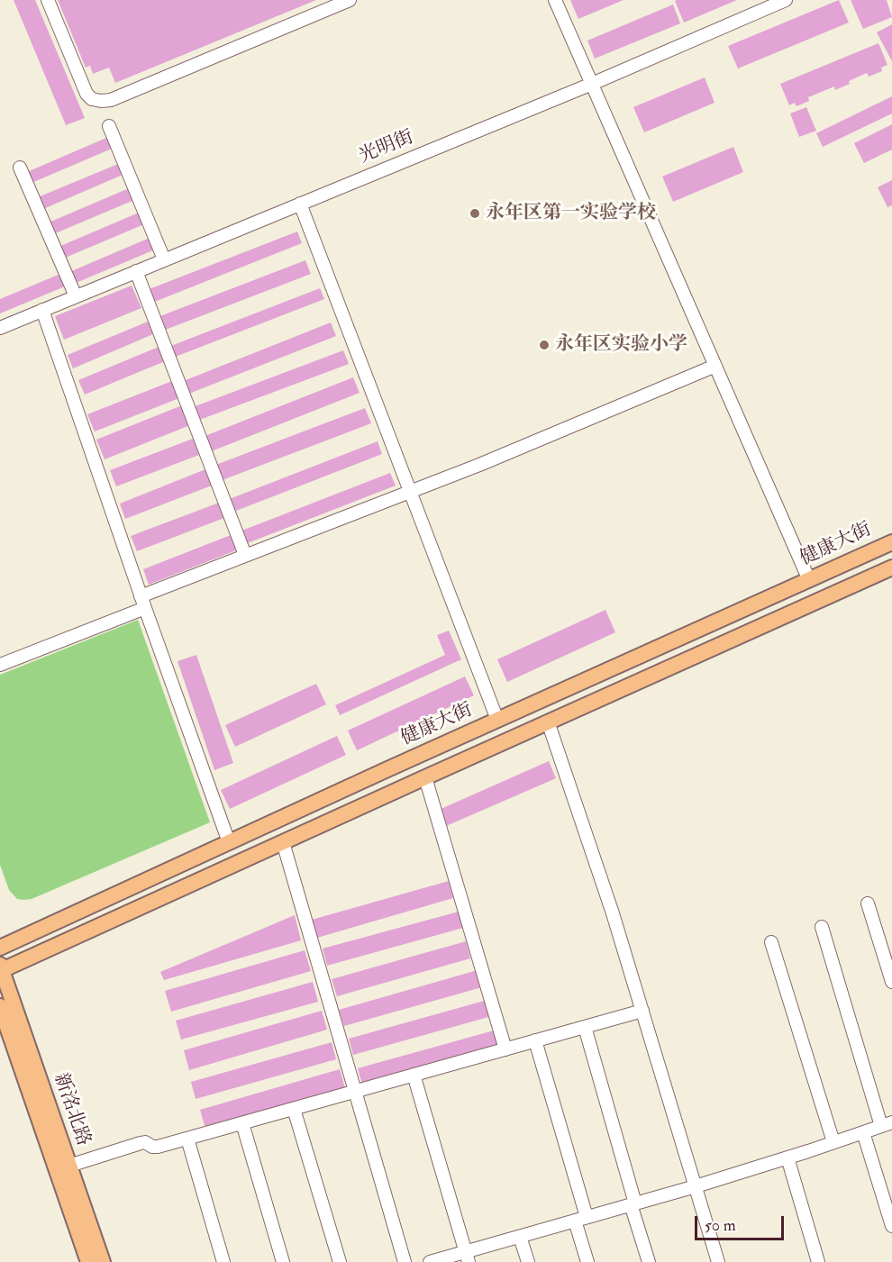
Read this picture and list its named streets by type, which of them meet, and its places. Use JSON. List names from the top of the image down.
{
  "streets": {
    "main road": ["健康大街", "新洺北路"],
    "street": ["光明街"]
  },
  "places": ["永年区第一实验学校", "永年区实验小学"],
  "scale_bar": "50 m"
}
